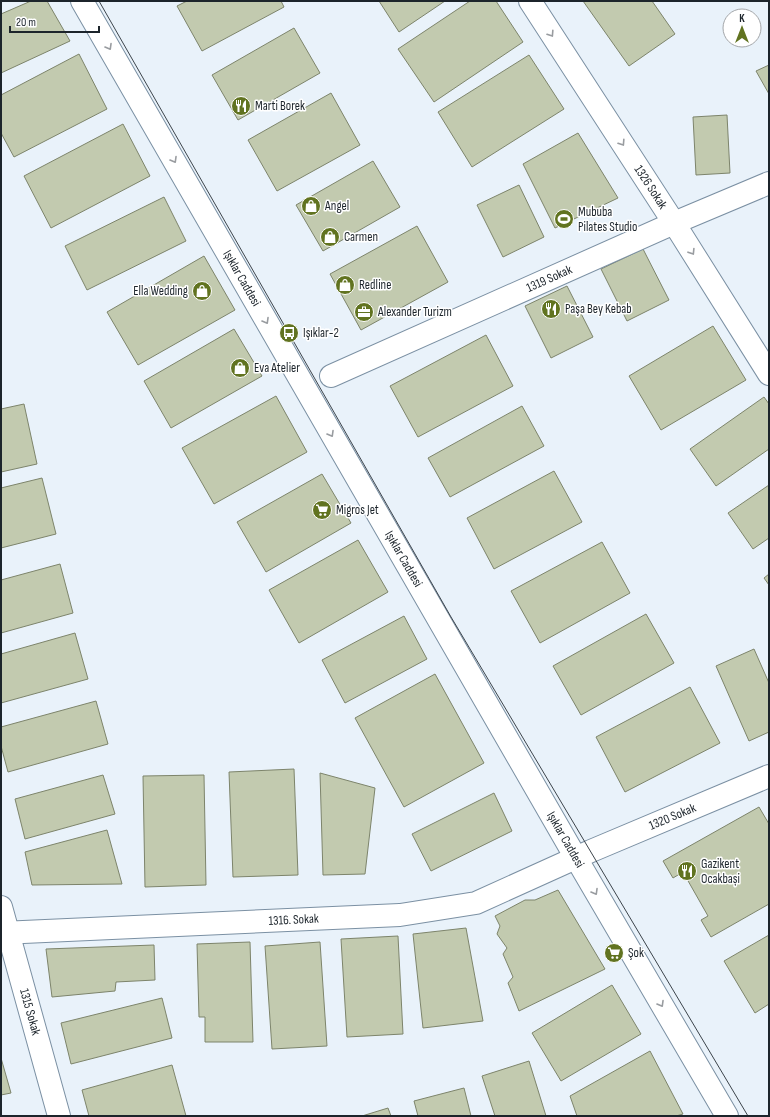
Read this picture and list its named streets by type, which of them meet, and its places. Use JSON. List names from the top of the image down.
{
  "streets": {
    "street": [
      "1326 Sokak",
      "Işıklar Caddesi",
      "1319 Sokak",
      "1320 Sokak",
      "1316. Sokak",
      "1315 Sokak"
    ]
  },
  "crossings": [
    ["1326 Sokak", "1319 Sokak"],
    ["Işıklar Caddesi", "1320 Sokak"],
    ["Işıklar Caddesi", "1316. Sokak"],
    ["1320 Sokak", "1316. Sokak"],
    ["1316. Sokak", "1315 Sokak"]
  ],
  "one_way": ["1326 Sokak", "Işıklar Caddesi"],
  "places": {
    "restaurant": ["Marti Borek", "Paşa Bey Kebab", "Gazikent Ocakbași"],
    "shop": [
      "Angel",
      "Carmen",
      "Redline",
      "Ella Wedding",
      "Eva Atelier"
    ],
    "sports": ["Mububa Pilates Studio"],
    "office": ["Alexander Turizm"],
    "bus stop": ["Işıklar-2"],
    "supermarket": ["Migros Jet", "Şok"]
  },
  "scale_bar": "20 m",
  "north": "top"
}
